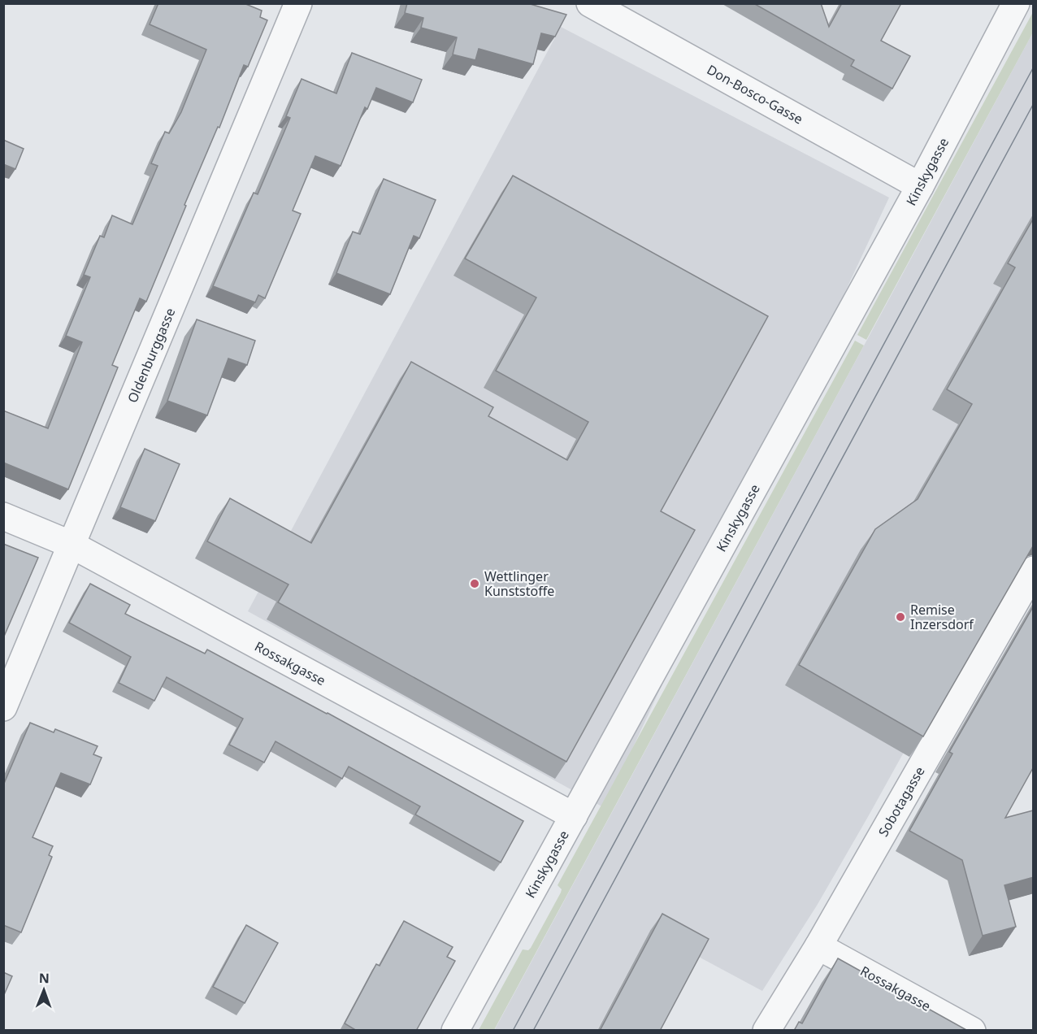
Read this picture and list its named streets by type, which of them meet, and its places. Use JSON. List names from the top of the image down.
{
  "streets": {
    "street": [
      "Don-Bosco-Gasse",
      "Kinskygasse",
      "Oldenburggasse",
      "Rossakgasse",
      "Sobotagasse"
    ]
  },
  "crossings": [
    ["Don-Bosco-Gasse", "Kinskygasse"],
    ["Kinskygasse", "Rossakgasse"],
    ["Oldenburggasse", "Rossakgasse"],
    ["Rossakgasse", "Sobotagasse"]
  ],
  "places": ["Wettlinger Kunststoffe", "Remise Inzersdorf"],
  "north": "top"
}
